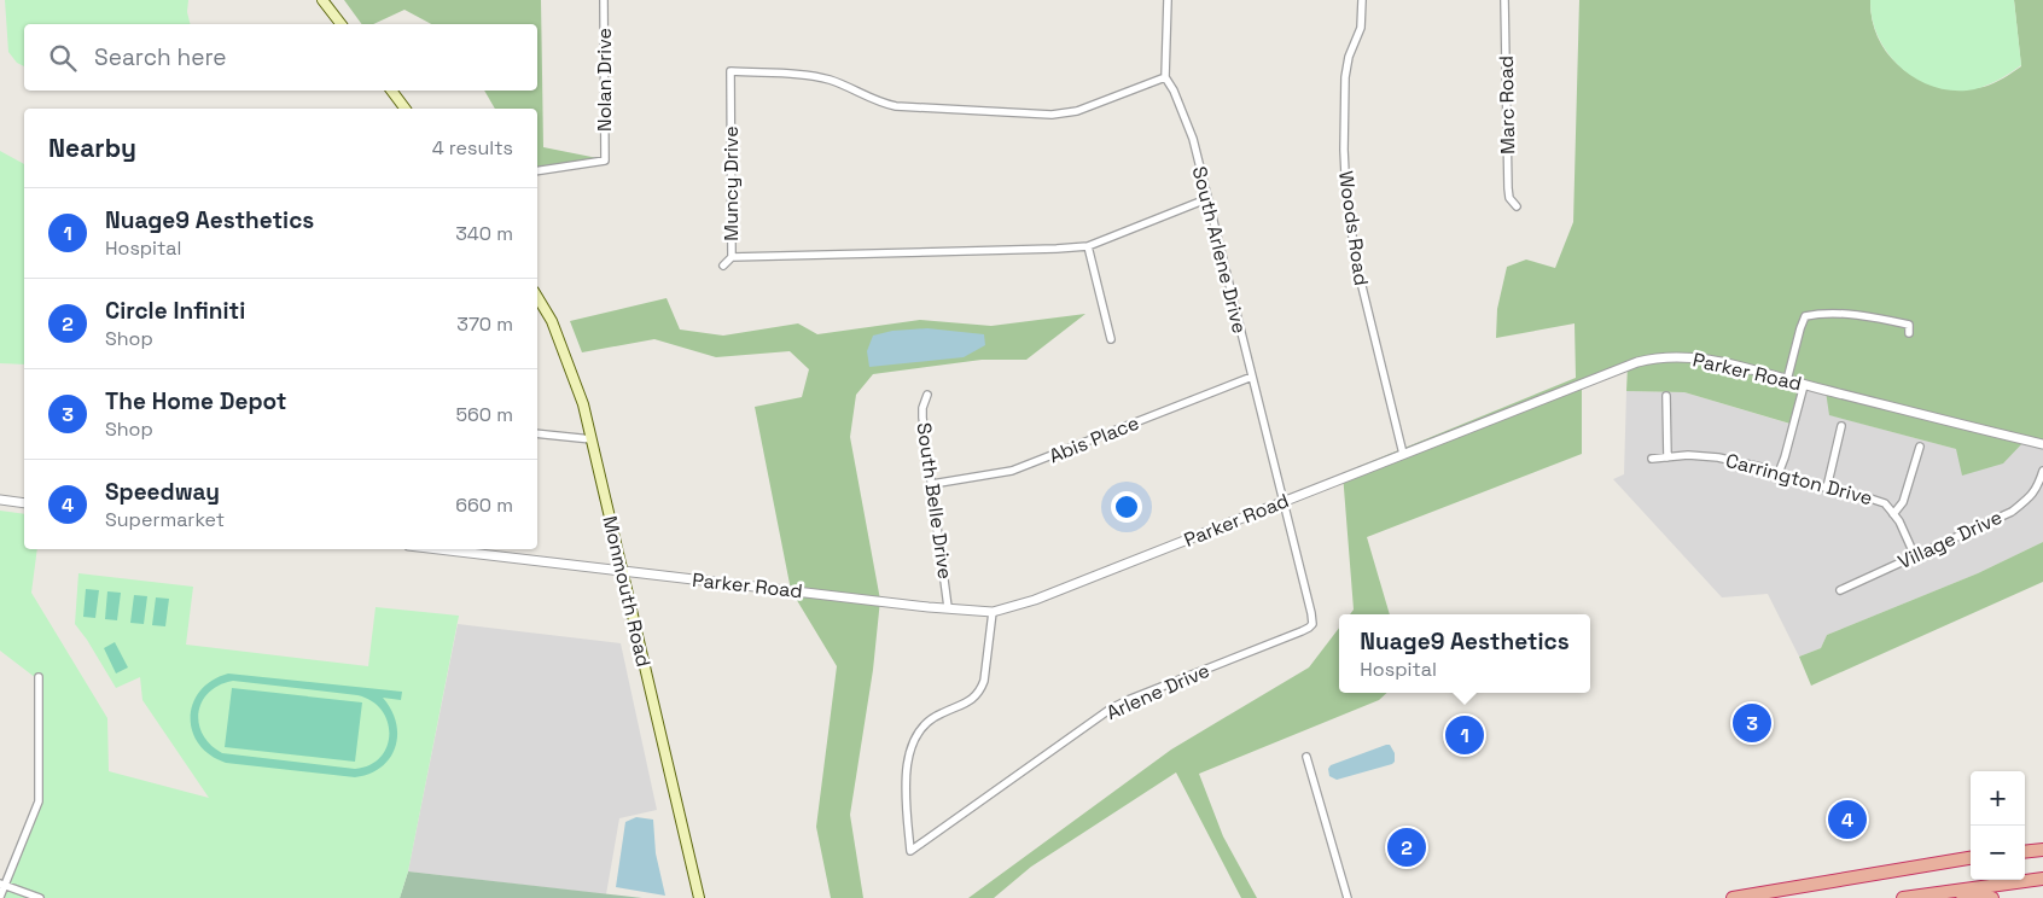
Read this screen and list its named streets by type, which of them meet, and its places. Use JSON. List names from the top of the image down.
{
  "streets": {
    "main road": ["Monmouth Road"],
    "street": [
      "Nolan Drive",
      "Marc Road",
      "Muncy Drive",
      "Woods Road",
      "South Arlene Drive",
      "Parker Road",
      "Abis Place",
      "Carrington Drive",
      "South Belle Drive",
      "Village Drive",
      "Arlene Drive"
    ]
  },
  "crossings": [
    ["Muncy Drive", "South Arlene Drive"],
    ["Woods Road", "Parker Road"],
    ["South Arlene Drive", "Parker Road"],
    ["South Arlene Drive", "Abis Place"],
    ["South Arlene Drive", "Arlene Drive"],
    ["Parker Road", "South Belle Drive"],
    ["Parker Road", "Monmouth Road"],
    ["Parker Road", "Arlene Drive"],
    ["Abis Place", "South Belle Drive"],
    ["Carrington Drive", "Village Drive"]
  ],
  "page": {
    "search": "Search here",
    "heading": ["Nearby", "4 results"],
    "list": [
      {
        "mark": "1",
        "name": "Nuage9 Aesthetics",
        "note": "Hospital",
        "value": "340 m"
      },
      {
        "mark": "2",
        "name": "Circle Infiniti",
        "note": "Shop",
        "value": "370 m"
      },
      {
        "mark": "3",
        "name": "The Home Depot",
        "note": "Shop",
        "value": "560 m"
      },
      {
        "mark": "4",
        "name": "Speedway",
        "note": "Supermarket",
        "value": "660 m"
      }
    ],
    "popup": ["Nuage9 Aesthetics", "Hospital"],
    "pins": [
      "3",
      "1",
      "4",
      "2"
    ],
    "map_buttons": ["+", "−"]
  }
}
